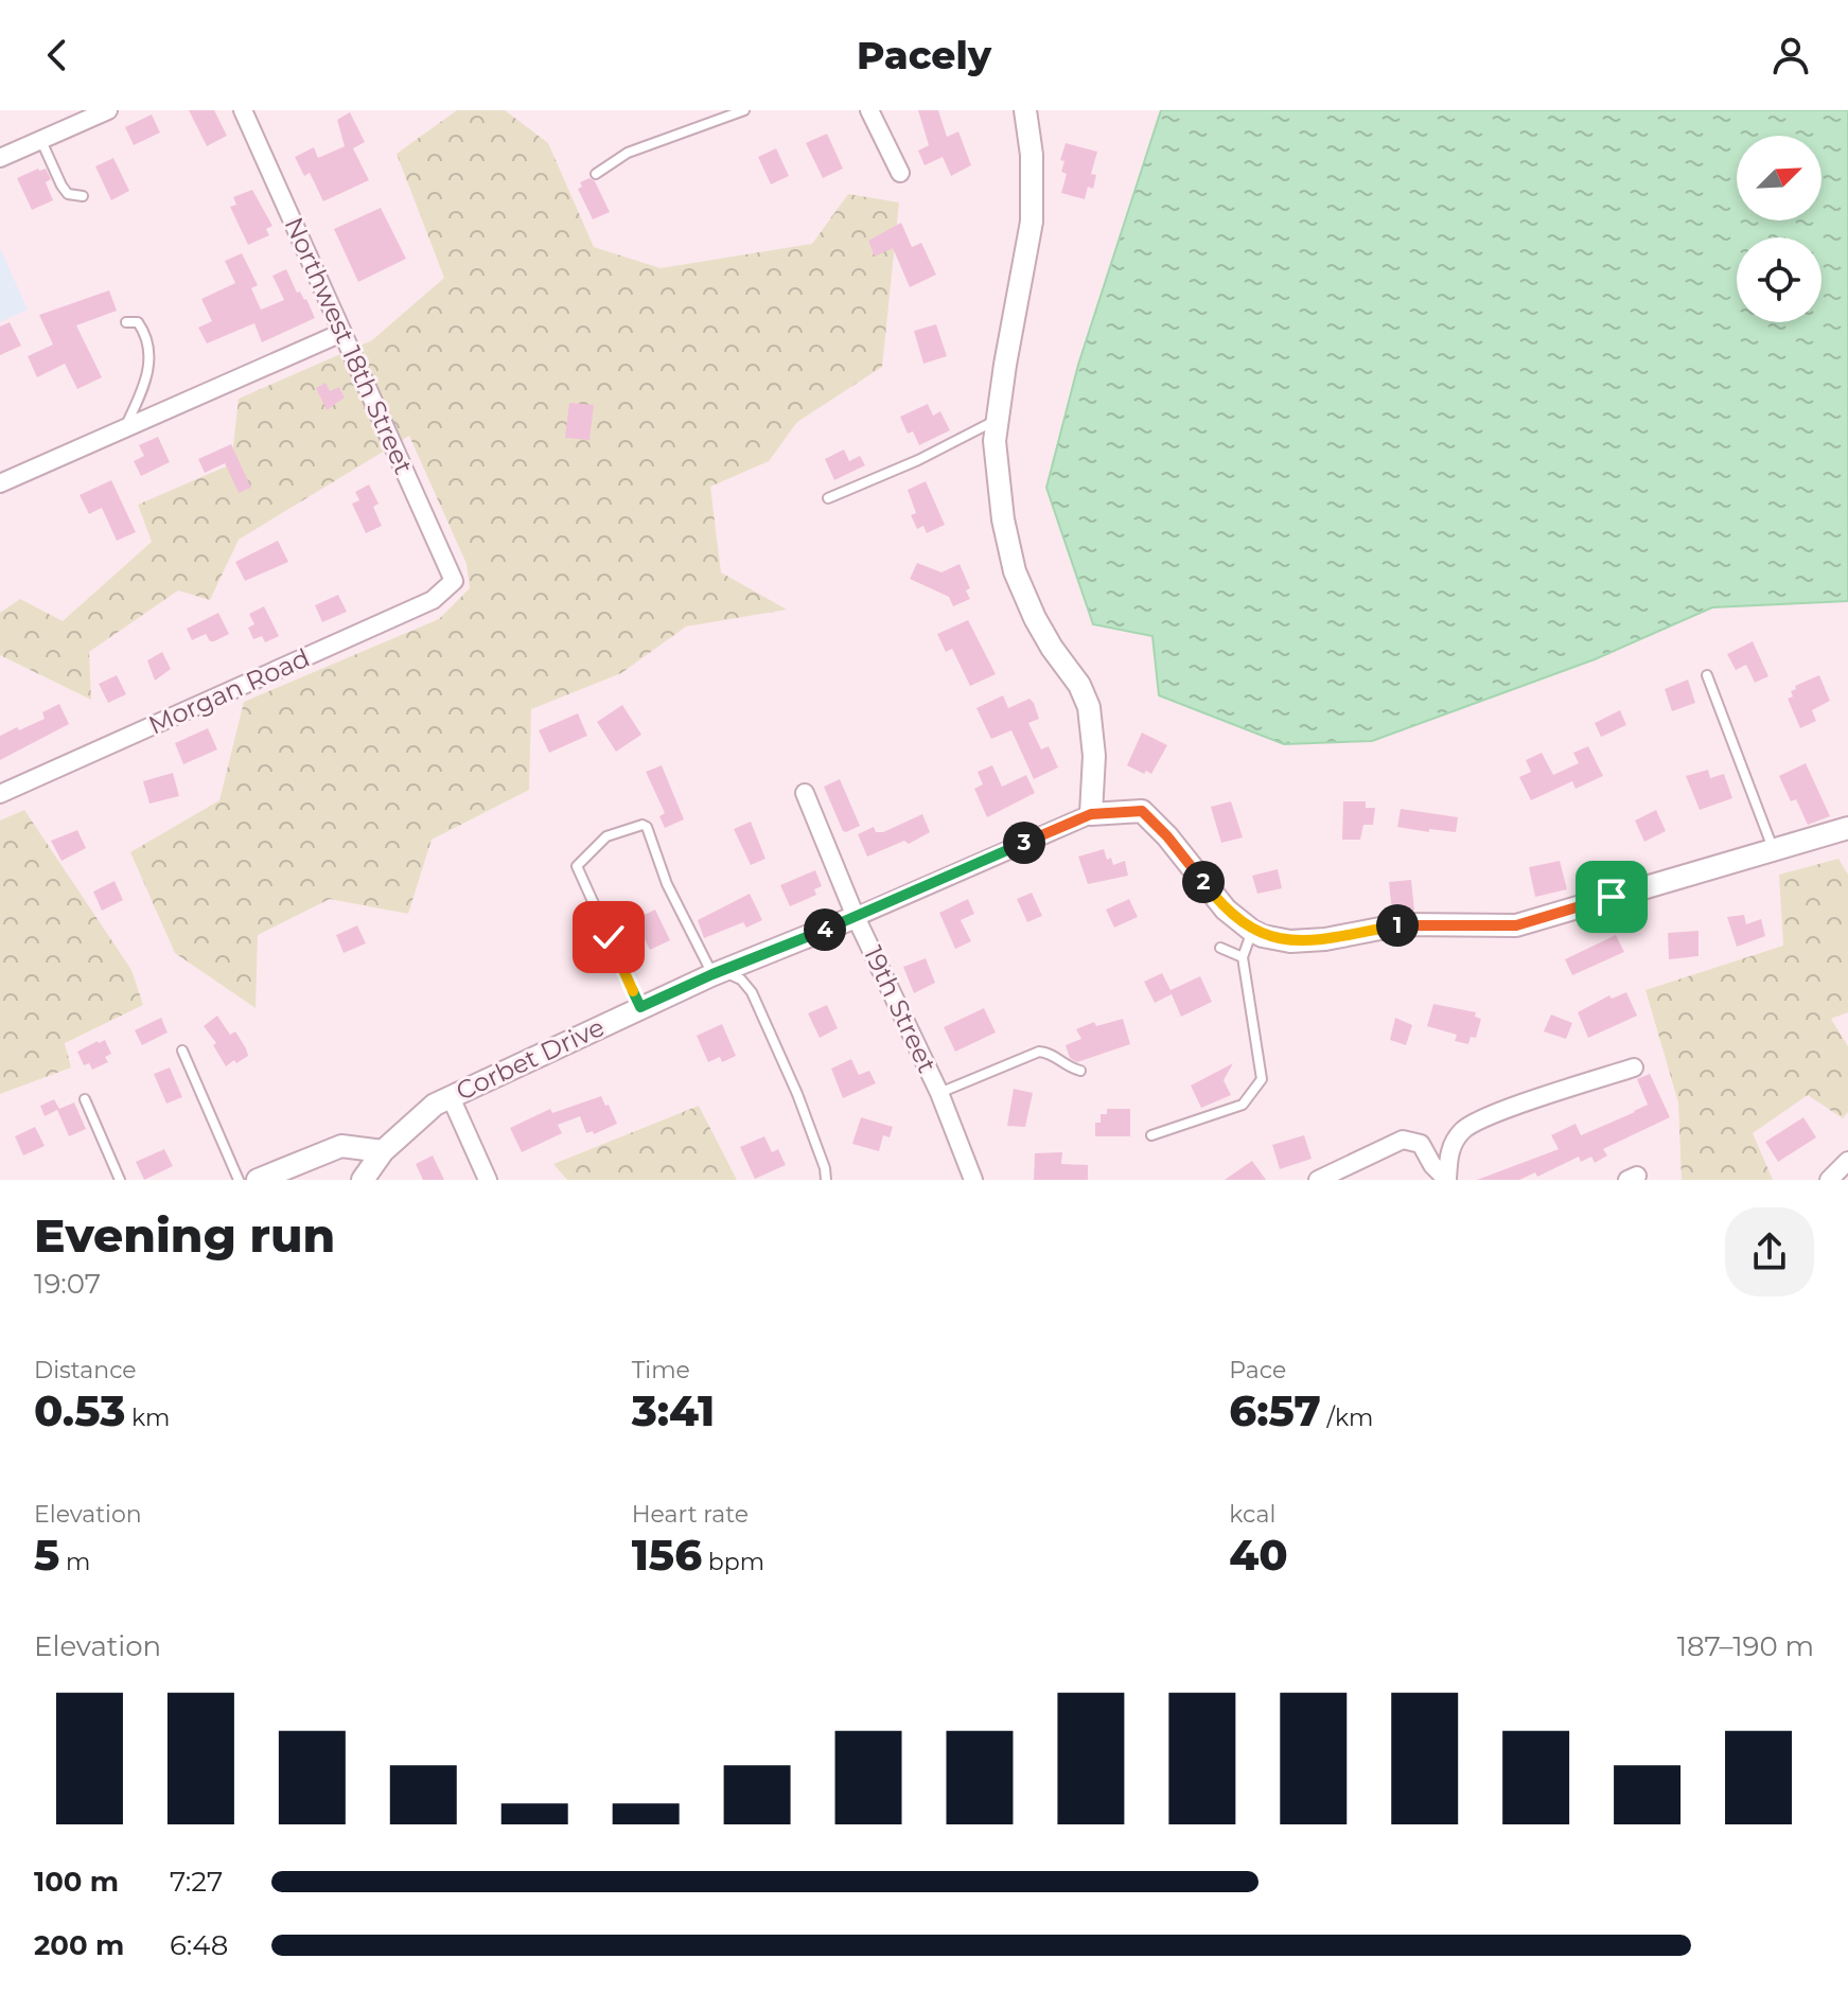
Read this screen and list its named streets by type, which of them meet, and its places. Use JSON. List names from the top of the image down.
{
  "streets": {
    "street": [
      "Northwest 18th Street",
      "Morgan Road",
      "19th Street",
      "Corbet Drive"
    ]
  },
  "crossings": [
    ["Northwest 18th Street", "Morgan Road"],
    ["19th Street", "Corbet Drive"]
  ],
  "north": "top right",
  "page": {
    "header": "Pacely",
    "pins": [
      "3",
      "2",
      "1",
      "4"
    ],
    "heading": ["Evening run", "19:07"],
    "stats": [
      ["Distance", "0.53 km"],
      ["Time", "3:41"],
      ["Pace", "6:57 /km"],
      ["Elevation", "5 m"],
      ["Heart rate", "156 bpm"],
      ["kcal", "40"]
    ],
    "chart": ["Elevation", "187–190 m"],
    "list": [
      {
        "name": "100 m",
        "note": "7:27"
      },
      {
        "name": "200 m",
        "note": "6:48"
      }
    ]
  }
}
